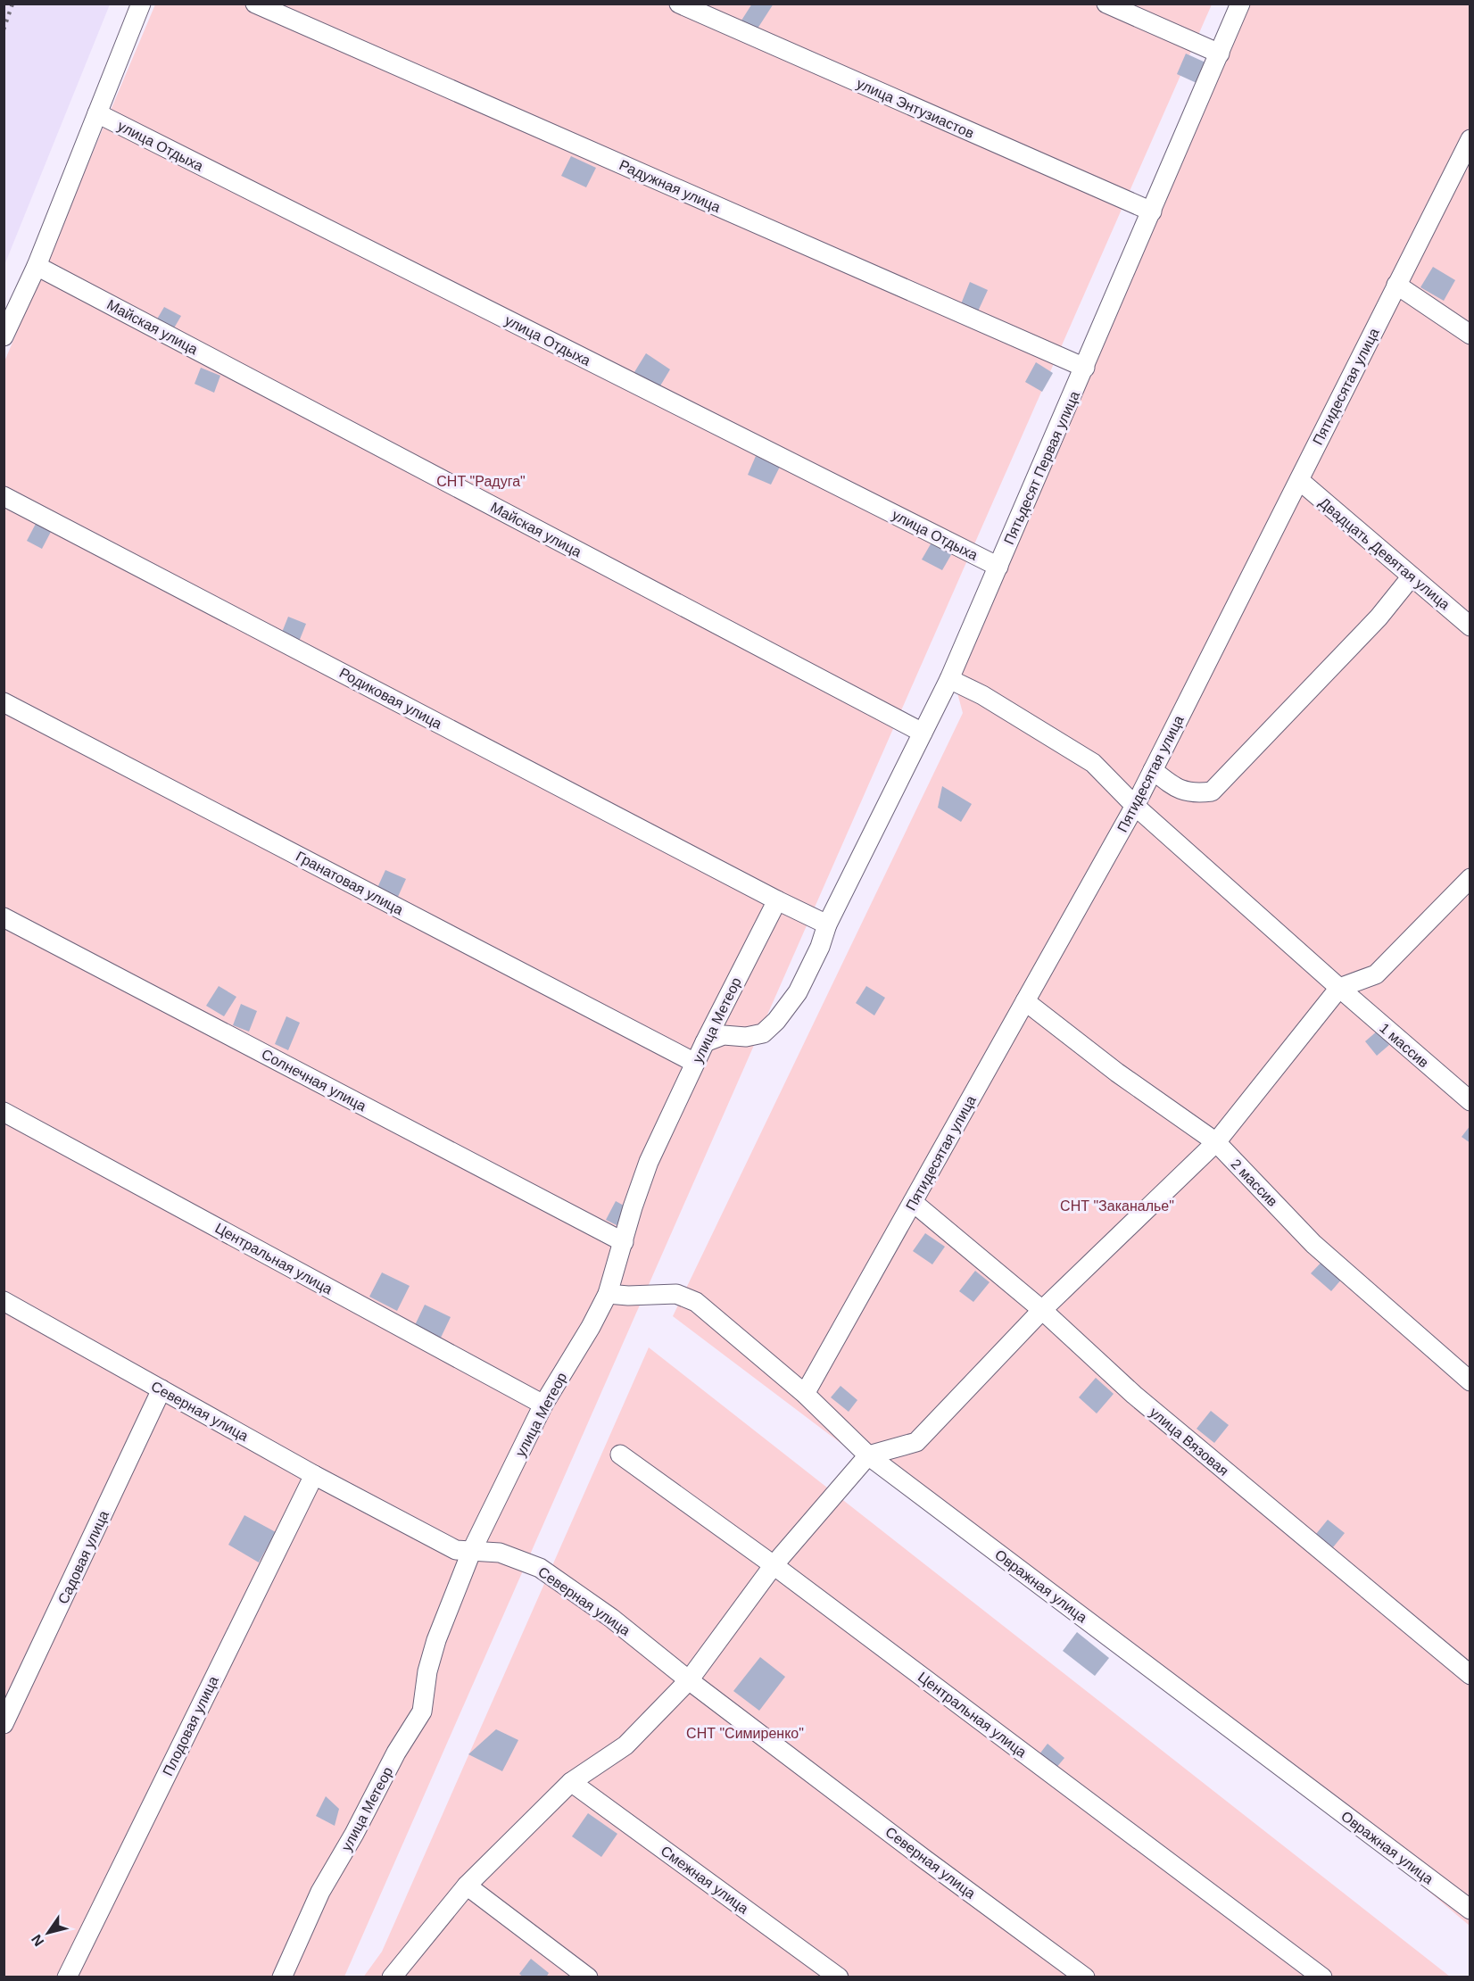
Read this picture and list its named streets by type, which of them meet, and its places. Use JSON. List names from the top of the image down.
{
  "streets": {
    "street": [
      "улица Энтузиастов",
      "улица Отдыха",
      "Радужная улица",
      "Майская улица",
      "Пятидесятая улица",
      "Пятьдесят Первая улица",
      "Двадцать Девятая улица",
      "Родиковая улица",
      "Гранатовая улица",
      "улица Метеор",
      "1 массив",
      "Солнечная улица",
      "2 массив",
      "Центральная улица",
      "Северная улица",
      "улица Вязовая",
      "Садовая улица",
      "Овражная улица",
      "Плодовая улица",
      "Смежная улица"
    ]
  },
  "crossings": [
    ["улица Энтузиастов", "Пятьдесят Первая улица"],
    ["улица Отдыха", "Пятьдесят Первая улица"],
    ["Радужная улица", "Пятьдесят Первая улица"],
    ["Майская улица", "Пятьдесят Первая улица"],
    ["Пятидесятая улица", "Двадцать Девятая улица"],
    ["Пятидесятая улица", "1 массив"],
    ["Пятидесятая улица", "2 массив"],
    ["Пятидесятая улица", "улица Вязовая"],
    ["Пятидесятая улица", "Овражная улица"],
    ["Пятьдесят Первая улица", "улица Метеор"],
    ["Пятьдесят Первая улица", "1 массив"],
    ["Родиковая улица", "улица Метеор"],
    ["Гранатовая улица", "улица Метеор"],
    ["улица Метеор", "Солнечная улица"],
    ["улица Метеор", "Центральная улица"],
    ["улица Метеор", "Северная улица"],
    ["улица Метеор", "Овражная улица"],
    ["Северная улица", "Садовая улица"],
    ["Северная улица", "Плодовая улица"]
  ],
  "parks": ["СНТ \"Радуга\"", "СНТ \"Заканалье\"", "СНТ \"Симиренко\""],
  "north": "bottom left"
}
